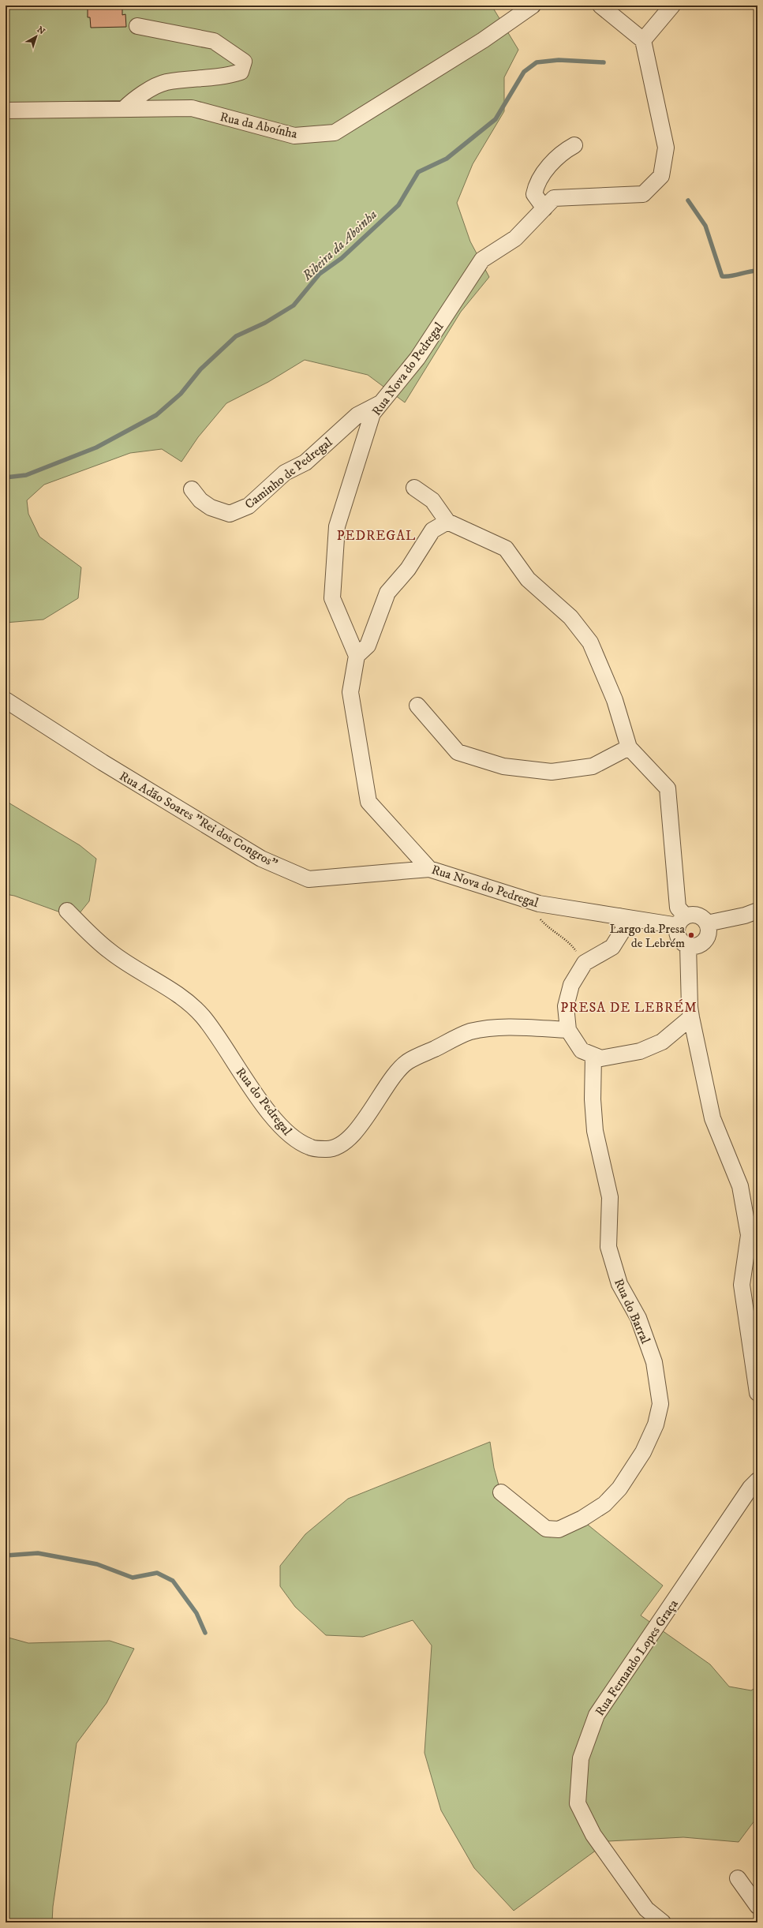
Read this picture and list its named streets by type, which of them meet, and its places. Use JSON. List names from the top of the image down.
{
  "streets": {
    "street": [
      "Rua da Aboínha",
      "Rua Nova do Pedregal",
      "Caminho de Pedregal",
      "Rua Adão Soares \"Rei dos Congros\"",
      "Rua do Pedregal",
      "Rua do Barral",
      "Rua Fernando Lopes Graça"
    ]
  },
  "crossings": [
    ["Rua Nova do Pedregal", "Caminho de Pedregal"],
    ["Rua Nova do Pedregal", "Rua Adão Soares \"Rei dos Congros\""]
  ],
  "districts": ["PEDREGAL", "PRESA DE LEBRÉM"],
  "water": ["Ribeira da Aboinha"],
  "places": ["Largo da Presa de Lebrém"],
  "north": "top right"
}
